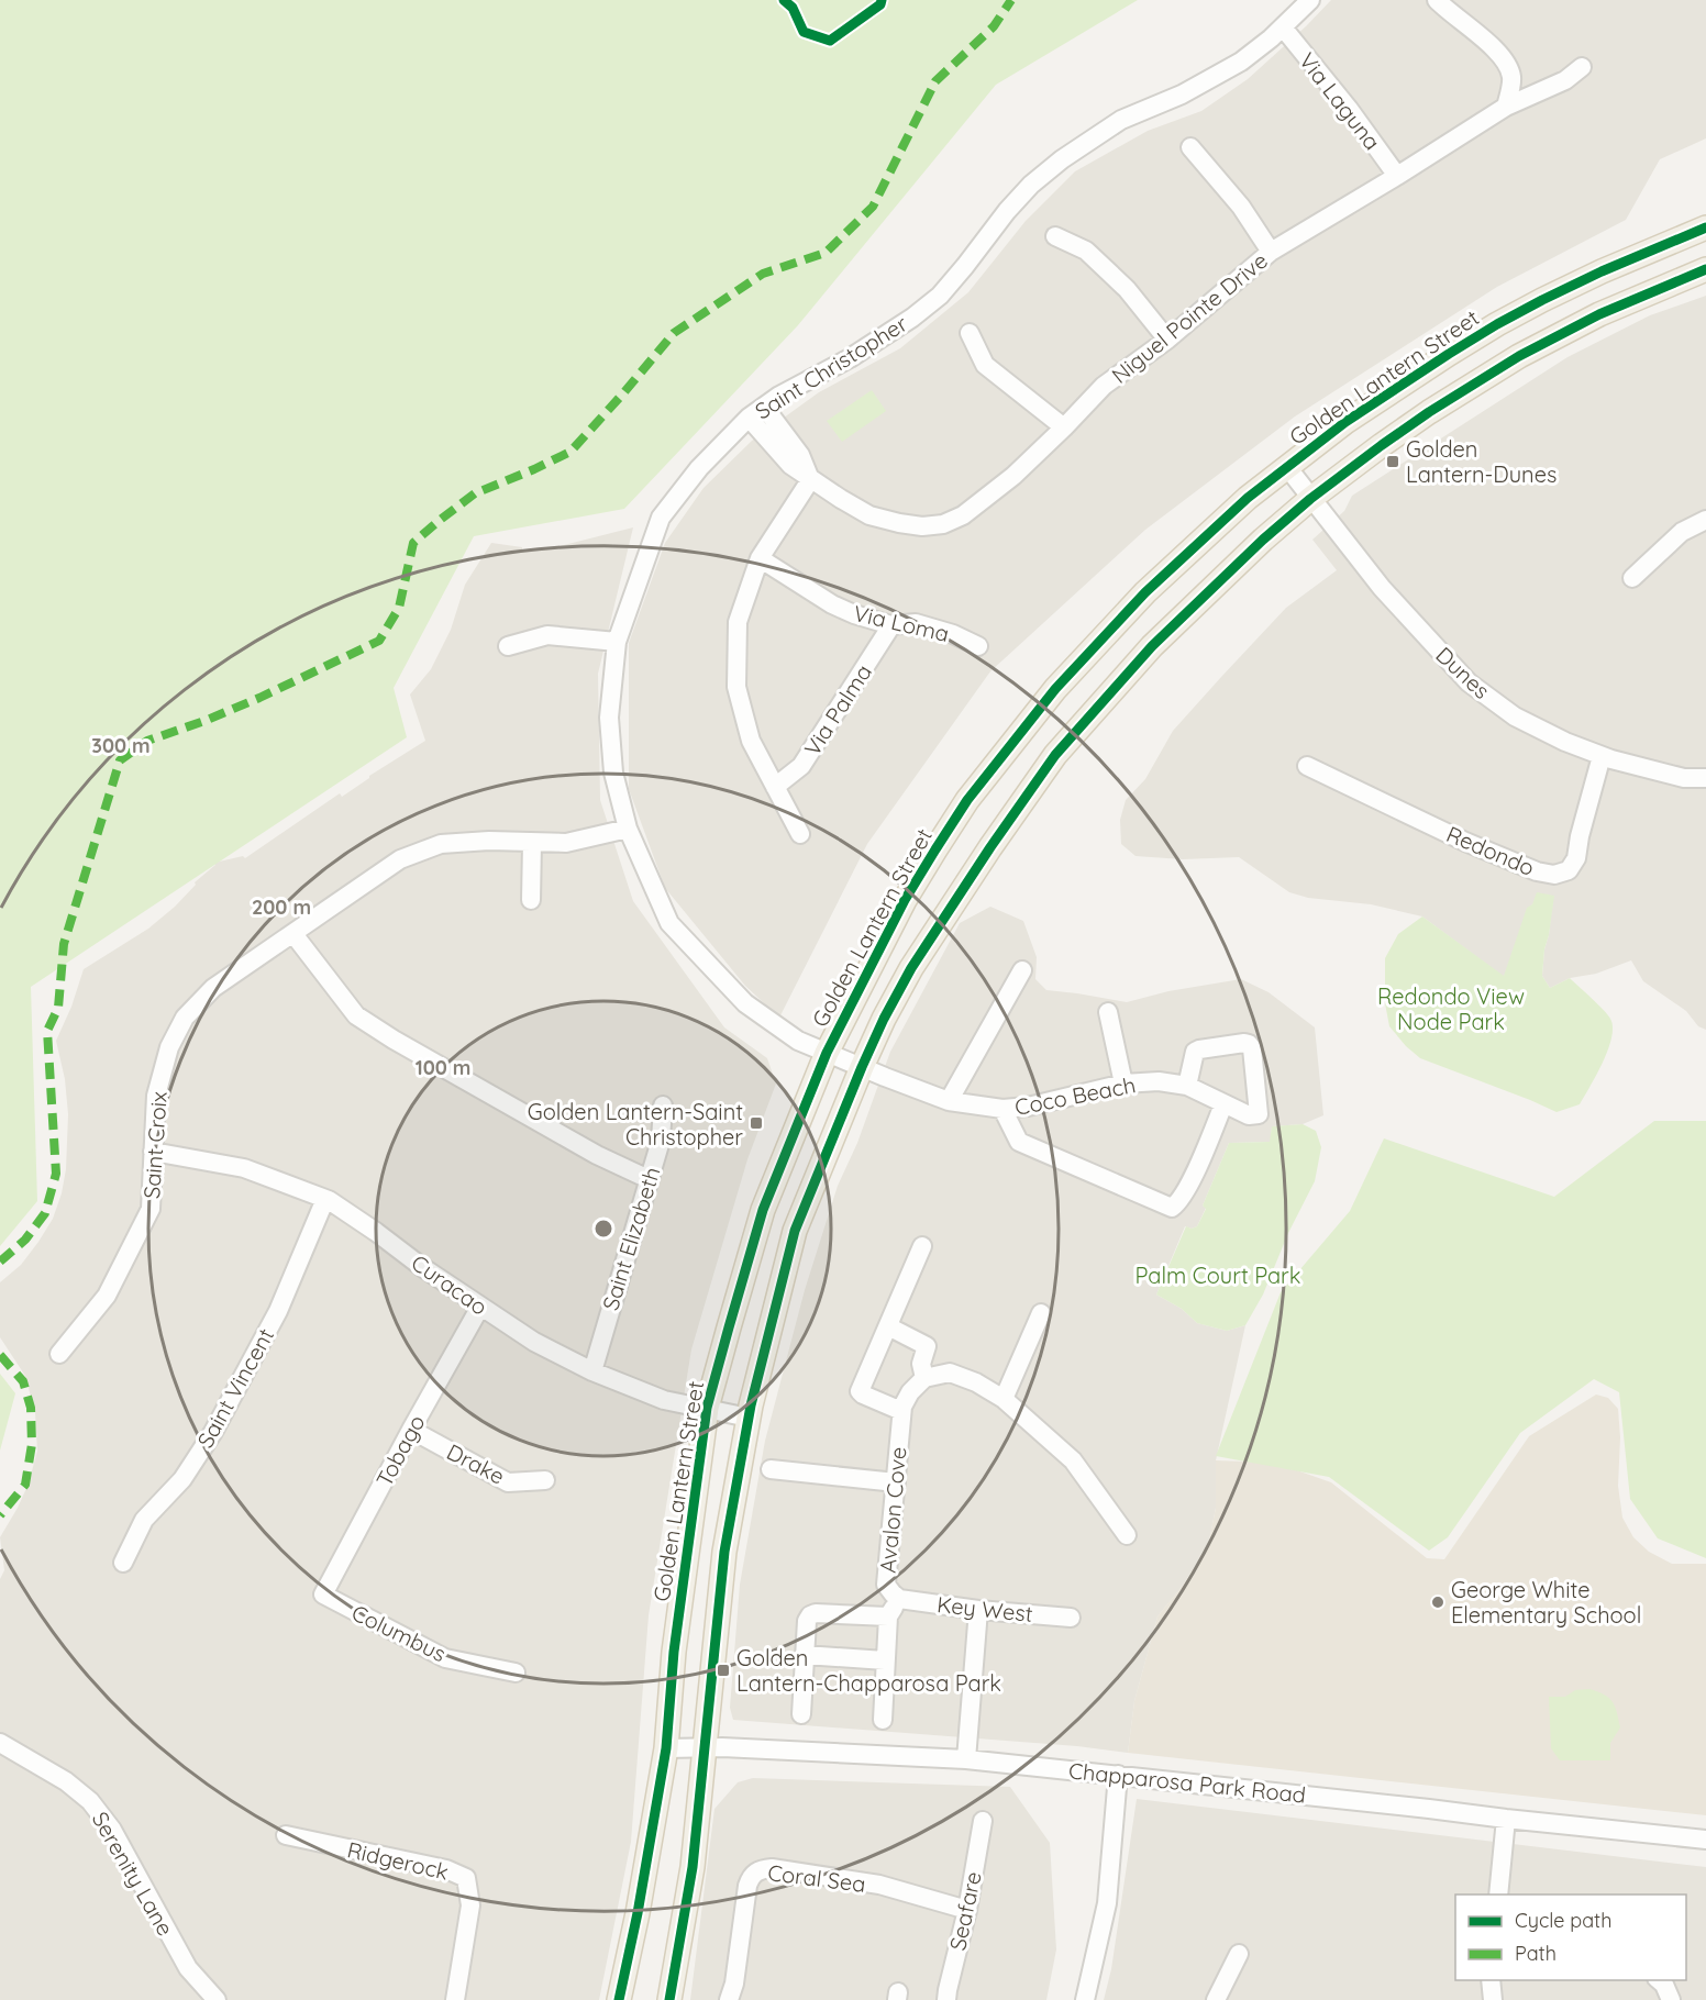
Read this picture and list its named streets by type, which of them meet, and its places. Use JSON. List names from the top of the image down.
{
  "streets": {
    "main road": ["Golden Lantern Street"],
    "street": [
      "Via Laguna",
      "Niguel Pointe Drive",
      "Saint Christopher",
      "Via Loma",
      "Dunes",
      "Via Palma",
      "Redondo",
      "Coco Beach",
      "Saint Croix",
      "Saint Elizabeth",
      "Curacao",
      "Saint Vincent",
      "Tobago",
      "Drake",
      "Avalon Cove",
      "Key West",
      "Columbus",
      "Chapparosa Park Road",
      "Ridgerock",
      "Serenity Lane",
      "Coral Sea",
      "Seafare"
    ]
  },
  "crossings": [
    ["Via Laguna", "Niguel Pointe Drive"],
    ["Via Laguna", "Saint Christopher"],
    ["Niguel Pointe Drive", "Saint Christopher"],
    ["Saint Christopher", "Golden Lantern Street"],
    ["Saint Christopher", "Coco Beach"],
    ["Saint Christopher", "Saint Croix"],
    ["Golden Lantern Street", "Dunes"],
    ["Golden Lantern Street", "Curacao"],
    ["Golden Lantern Street", "Chapparosa Park Road"],
    ["Via Loma", "Via Palma"],
    ["Dunes", "Redondo"],
    ["Saint Croix", "Curacao"],
    ["Saint Elizabeth", "Curacao"],
    ["Curacao", "Saint Vincent"],
    ["Curacao", "Tobago"],
    ["Tobago", "Drake"],
    ["Tobago", "Columbus"],
    ["Avalon Cove", "Key West"],
    ["Coral Sea", "Seafare"]
  ],
  "parks": ["Redondo View Node Park", "Palm Court Park"],
  "places": {
    "transit": ["Golden Lantern-Dunes", "Golden Lantern-Saint Christopher", "Golden Lantern-Chapparosa Park"],
    "other": ["George White Elementary School"]
  },
  "legend": ["Cycle path", "Path"],
  "rings": ["300 m", "200 m", "100 m"]
}
